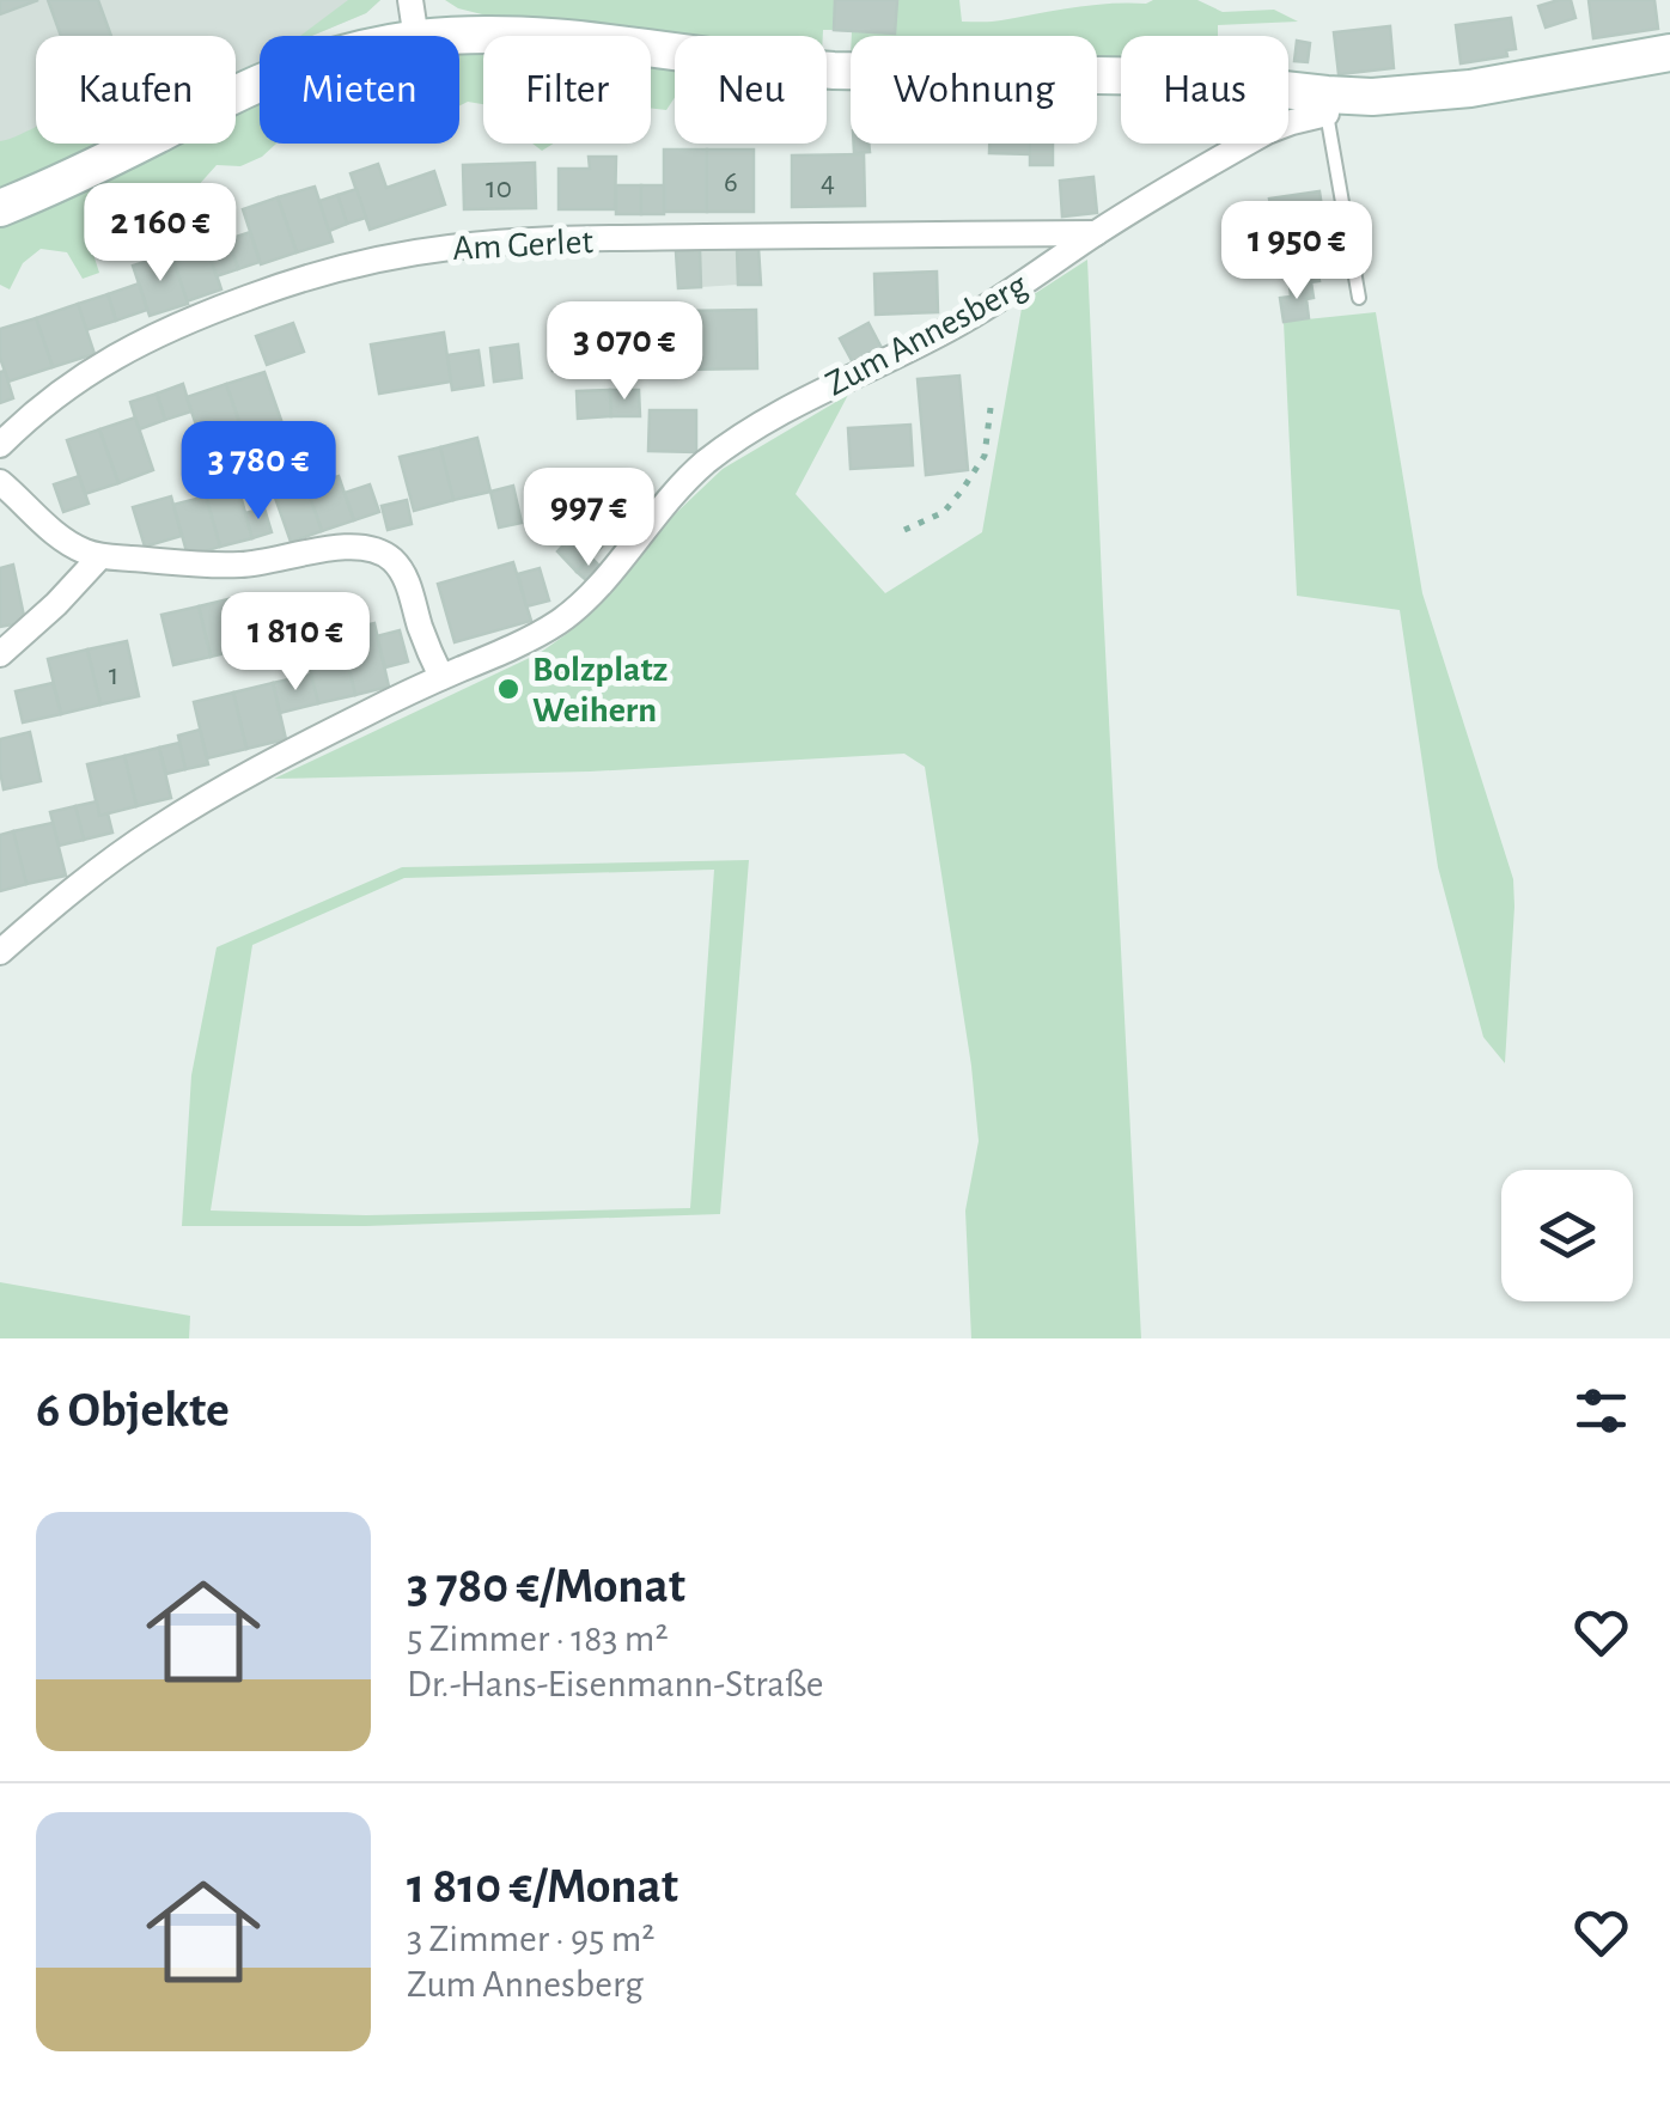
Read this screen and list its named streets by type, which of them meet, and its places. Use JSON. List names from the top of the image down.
{
  "streets": {
    "street": ["Am Gerlet", "Zum Annesberg"]
  },
  "crossings": [
    ["Am Gerlet", "Zum Annesberg"]
  ],
  "places": ["Bolzplatz Weihern"],
  "house_numbers": [
    "6",
    "4",
    "10",
    "1"
  ],
  "page": {
    "chip": [
      "Kaufen",
      "Mieten",
      "Filter",
      "Neu",
      "Wohnung",
      "Haus"
    ],
    "price": [
      "2 160 €",
      "1 950 €",
      "3 070 €",
      "3 780 €",
      "997 €",
      "1 810 €"
    ],
    "heading": "6 Objekte",
    "list": [
      {
        "name": "3 780 €/Monat",
        "note": "5 Zimmer · 183 m² · Dr.-Hans-Eisenmann-Straße"
      },
      {
        "name": "1 810 €/Monat",
        "note": "3 Zimmer · 95 m² · Zum Annesberg"
      }
    ]
  }
}
